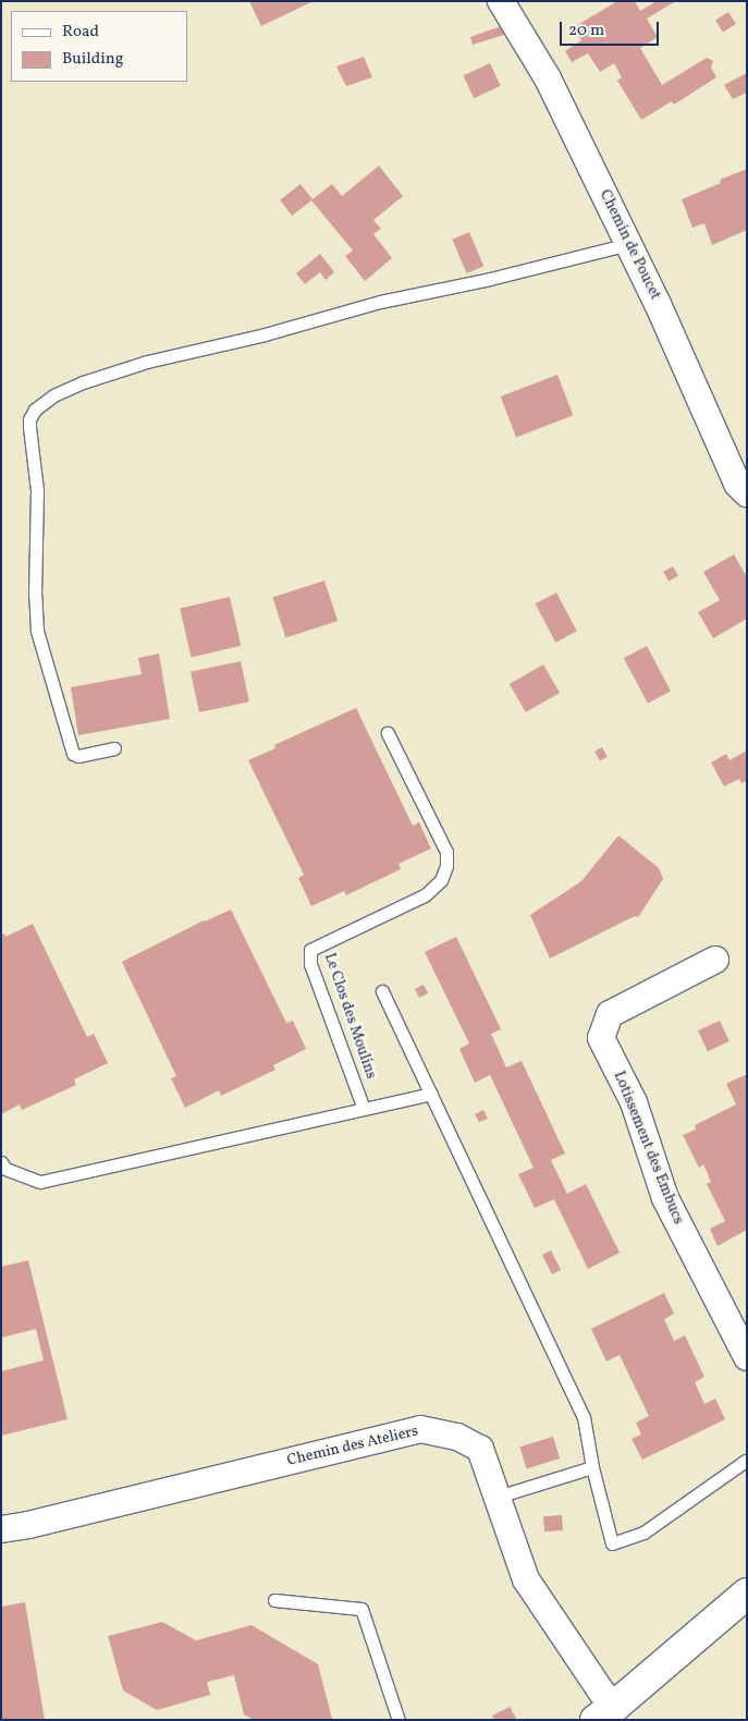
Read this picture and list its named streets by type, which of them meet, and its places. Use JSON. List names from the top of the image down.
{
  "streets": {
    "street": ["Chemin de Poucet", "Lotissement des Embucs", "Chemin des Ateliers"],
    "lane": ["Le Clos des Moulins"]
  },
  "legend": ["Road", "Building"],
  "scale_bar": "20 m"
}
